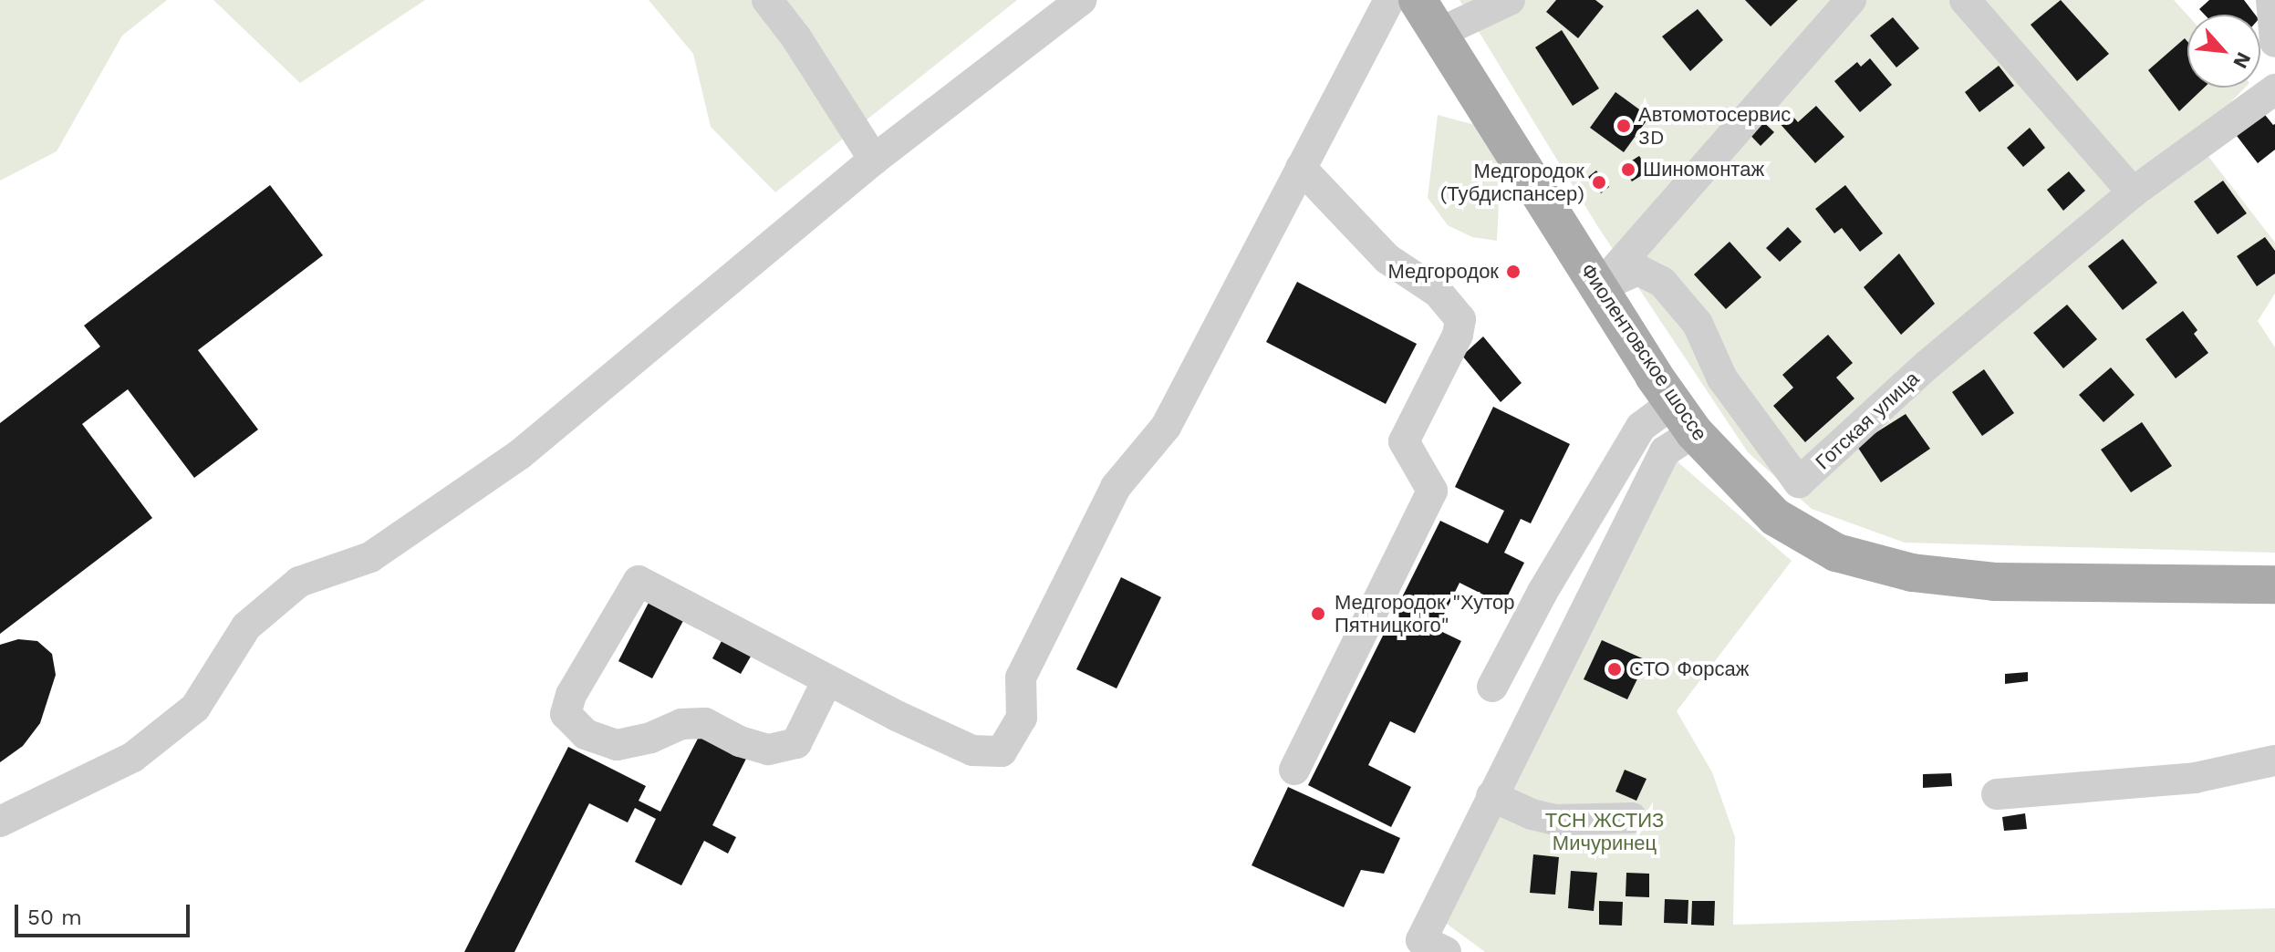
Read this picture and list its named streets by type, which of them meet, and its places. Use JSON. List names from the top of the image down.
{
  "streets": {
    "main road": ["Фиолентовское шоссе"],
    "street": ["Готская улица"]
  },
  "crossings": [
    ["Фиолентовское шоссе", "Готская улица"]
  ],
  "parks": ["ТСН ЖСТИЗ Мичуринец"],
  "places": [
    "Автомотосервис 3D",
    "Шиномонтаж",
    "Медгородок (Тубдиспансер)",
    "Медгородок",
    "Медгородок \"Хутор Пятницкого\"",
    "СТО Форсаж"
  ],
  "scale_bar": "50 m",
  "north": "bottom right"
}
